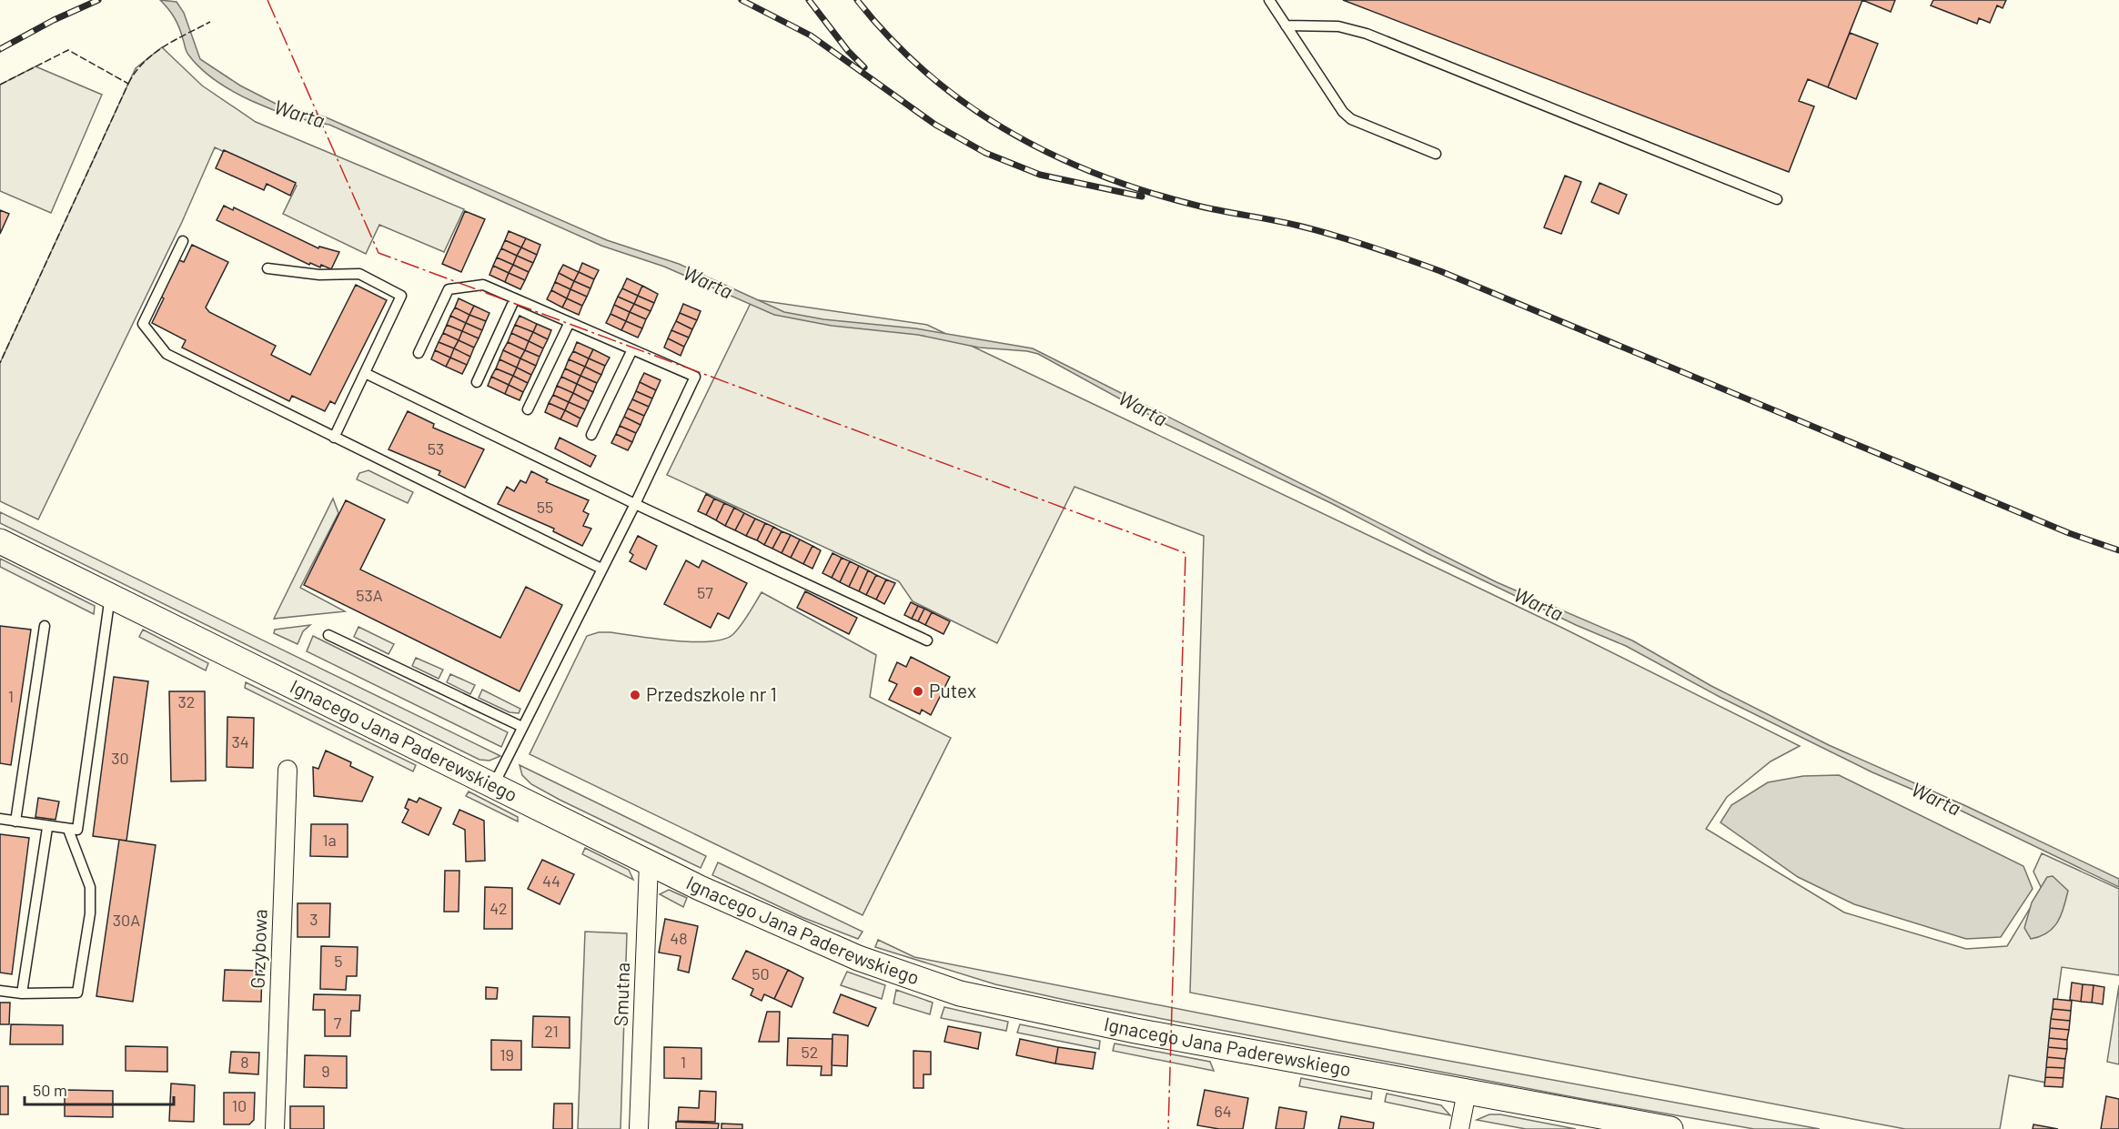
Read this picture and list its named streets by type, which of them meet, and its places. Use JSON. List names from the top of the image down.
{
  "streets": {
    "main road": ["Ignacego Jana Paderewskiego"],
    "street": ["Grzybowa", "Smutna"]
  },
  "crossings": [
    ["Ignacego Jana Paderewskiego", "Smutna"]
  ],
  "water": ["Warta"],
  "places": ["Putex", "Przedszkole nr 1"],
  "house_numbers": [
    "53",
    "55",
    "57",
    "53A",
    "1",
    "32",
    "34",
    "30",
    "1a",
    "44",
    "42",
    "3",
    "30A",
    "48",
    "5",
    "50",
    "7",
    "21",
    "52",
    "19",
    "8",
    "1",
    "9",
    "10",
    "64"
  ],
  "scale_bar": "50 m"
}
